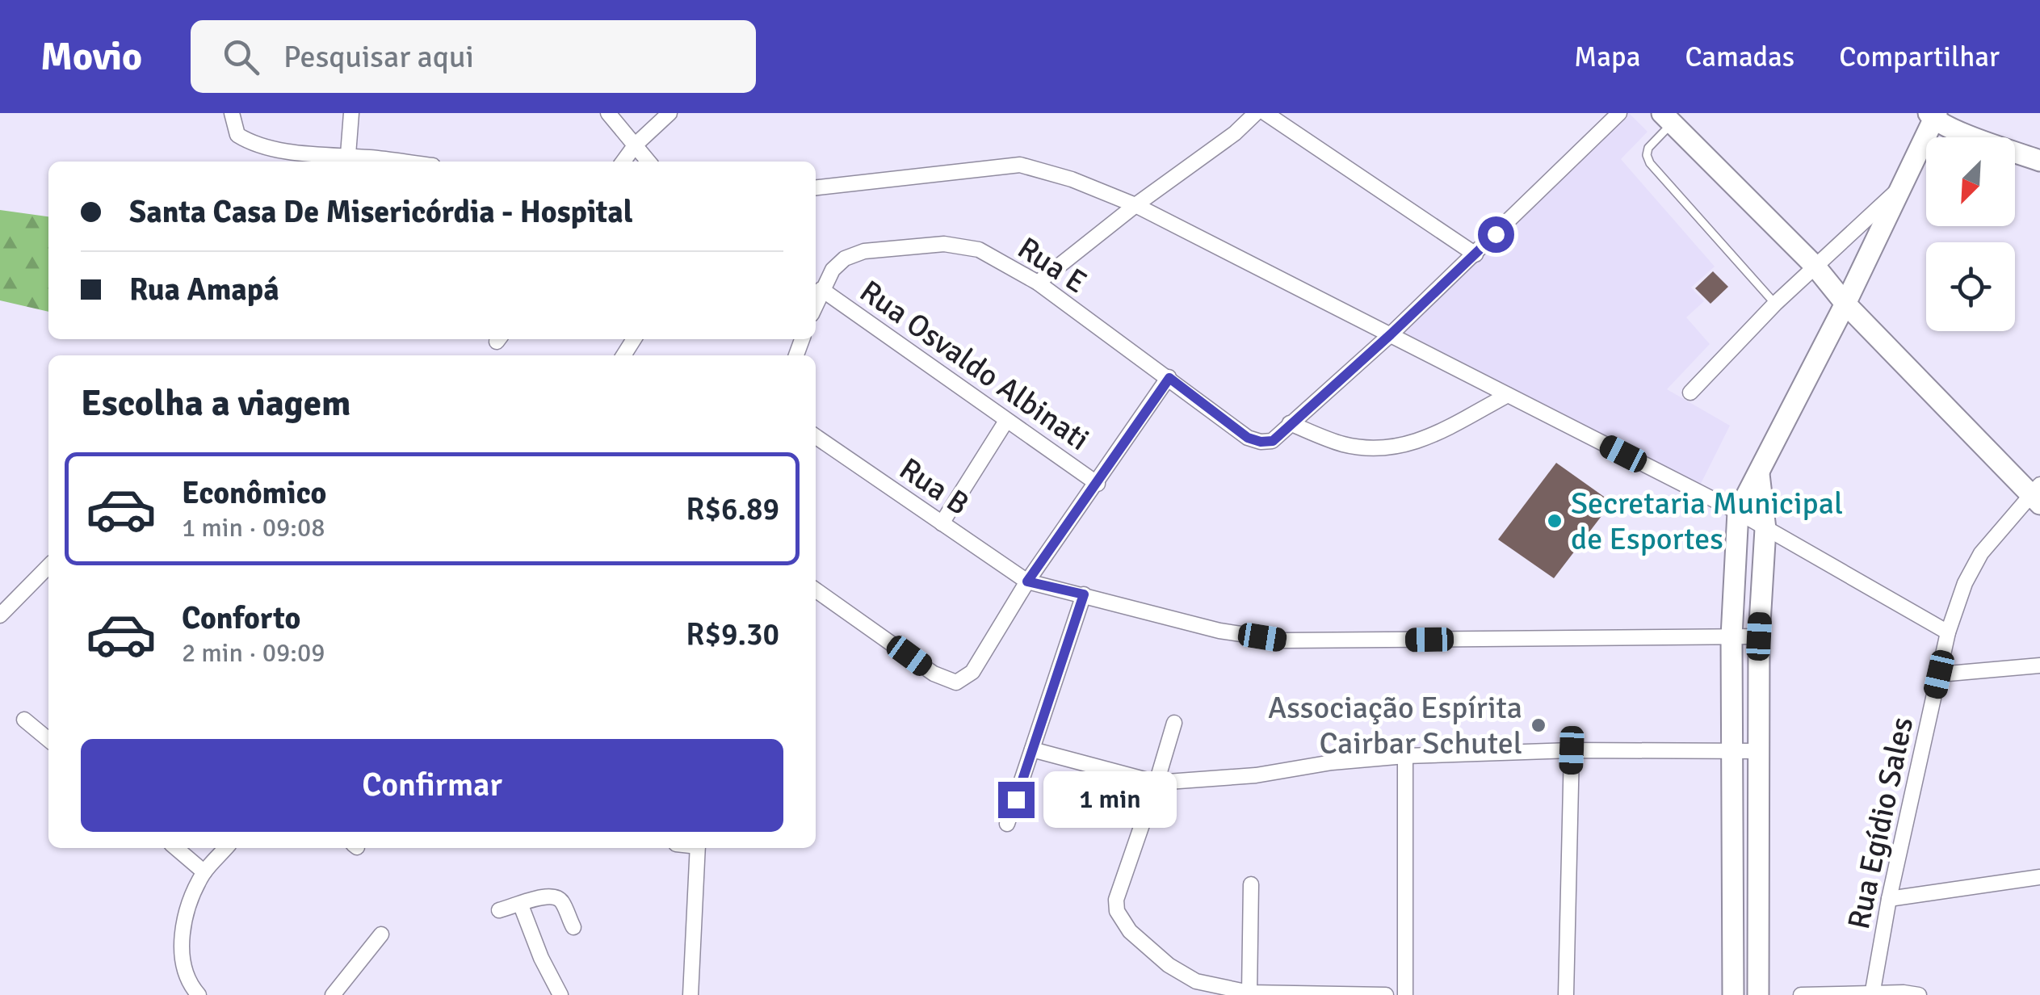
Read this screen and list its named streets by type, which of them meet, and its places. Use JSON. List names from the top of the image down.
{
  "streets": {
    "street": [
      "Rua E",
      "Rua Osvaldo Albinati",
      "Rua B",
      "Rua Egídio Sales"
    ]
  },
  "crossings": [
    ["Rua E", "Rua Osvaldo Albinati"]
  ],
  "places": ["Secretaria Municipal de Esportes", "Associação Espírita Cairbar Schutel"],
  "north": "bottom left",
  "page": {
    "header": "Movio",
    "search": "Pesquisar aqui",
    "nav": ["Mapa", "Camadas", "Compartilhar"],
    "banner": ["Santa Casa De Misericórdia - Hospital", "Rua Amapá"],
    "heading": "Escolha a viagem",
    "list": [
      {
        "name": "Econômico",
        "note": "1 min · 09:08",
        "value": "R$6.89"
      },
      {
        "name": "Conforto",
        "note": "2 min · 09:09",
        "value": "R$9.30"
      }
    ],
    "buttons": "Confirmar",
    "bubble": "1 min"
  }
}
